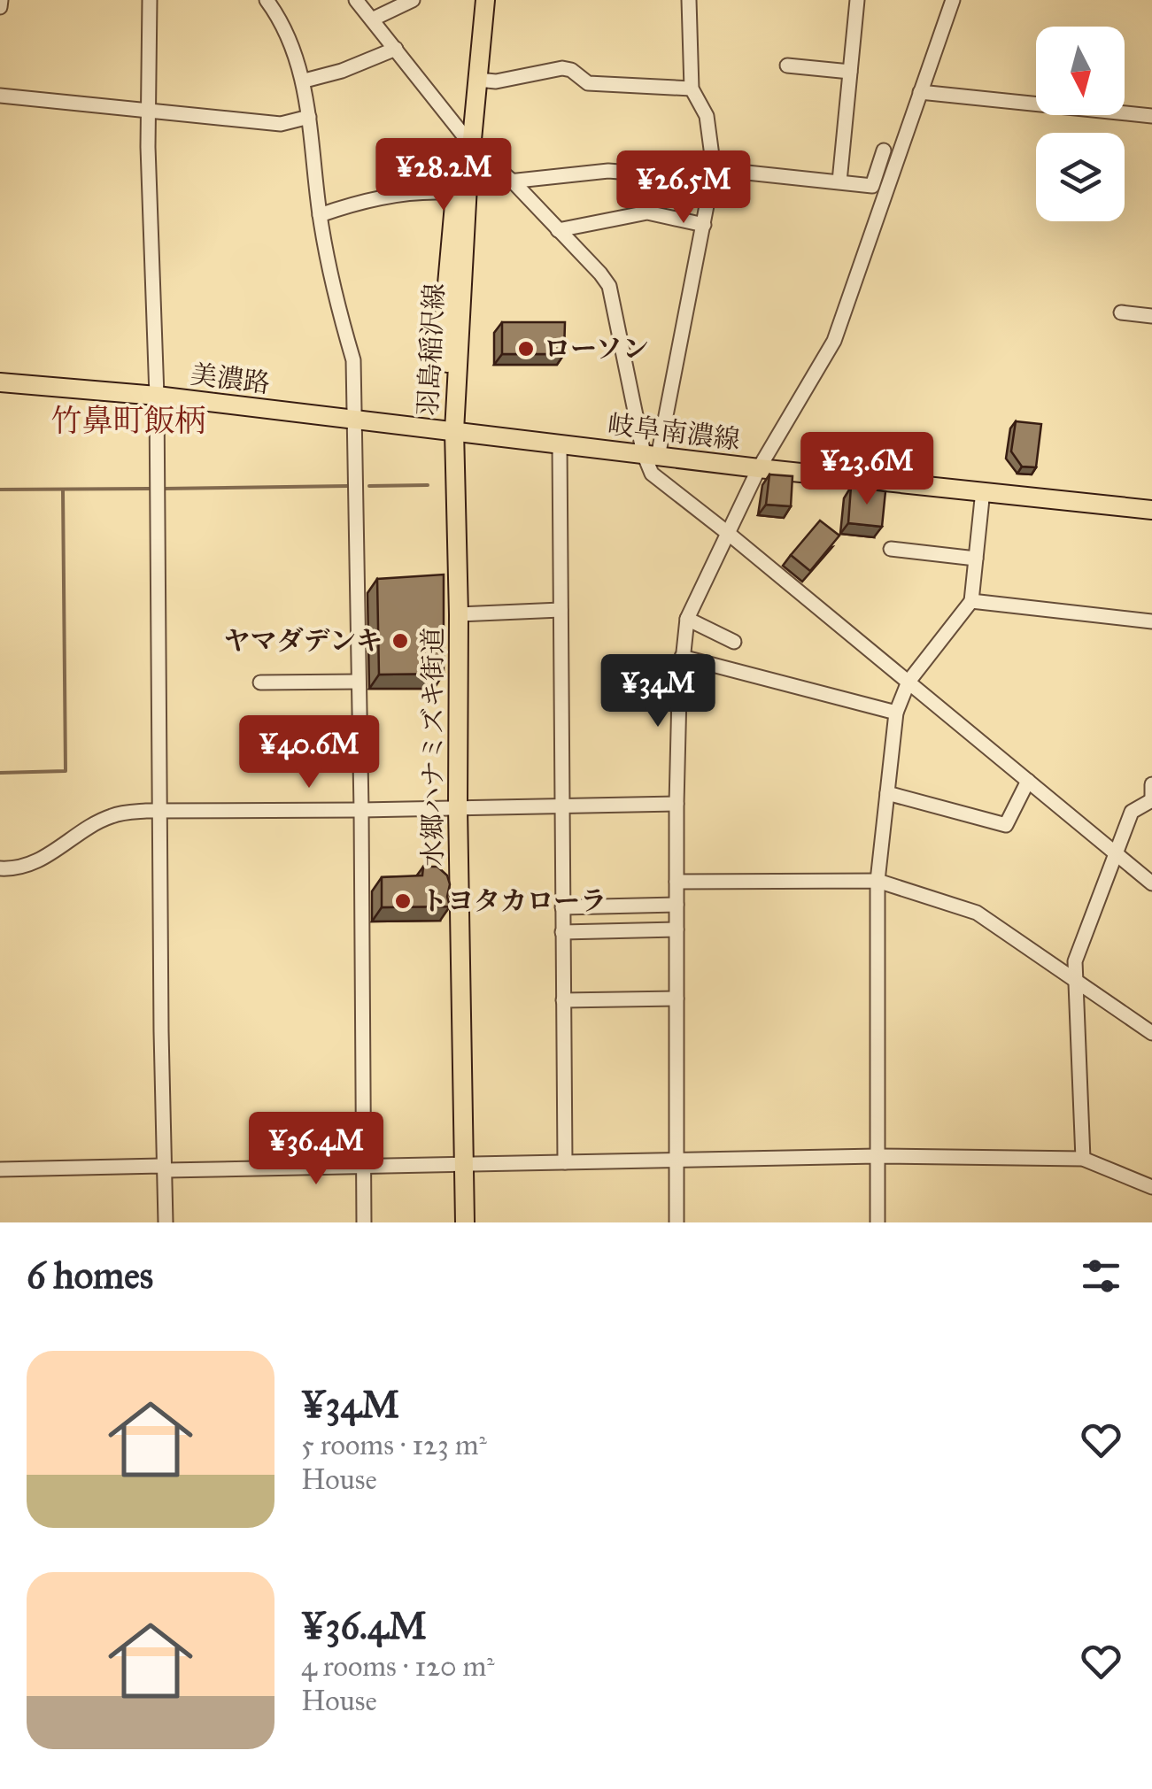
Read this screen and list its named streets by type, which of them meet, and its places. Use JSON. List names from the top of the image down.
{
  "streets": {
    "main road": [
      "羽島稲沢線",
      "美濃路",
      "岐阜南濃線",
      "水郷ハナミズキ街道"
    ]
  },
  "crossings": [
    ["羽島稲沢線", "美濃路"],
    ["羽島稲沢線", "岐阜南濃線"],
    ["羽島稲沢線", "水郷ハナミズキ街道"],
    ["美濃路", "岐阜南濃線"],
    ["美濃路", "水郷ハナミズキ街道"],
    ["岐阜南濃線", "水郷ハナミズキ街道"]
  ],
  "districts": ["竹鼻町飯柄"],
  "places": ["ローソン", "ヤマダデンキ", "トヨタカローラ"],
  "north": "bottom",
  "page": {
    "price": [
      "¥28.2M",
      "¥26.5M",
      "¥23.6M",
      "¥34M",
      "¥40.6M",
      "¥36.4M"
    ],
    "heading": "6 homes",
    "list": [
      {
        "name": "¥34M",
        "note": "5 rooms · 123 m² · House"
      },
      {
        "name": "¥36.4M",
        "note": "4 rooms · 120 m² · House"
      }
    ]
  }
}
